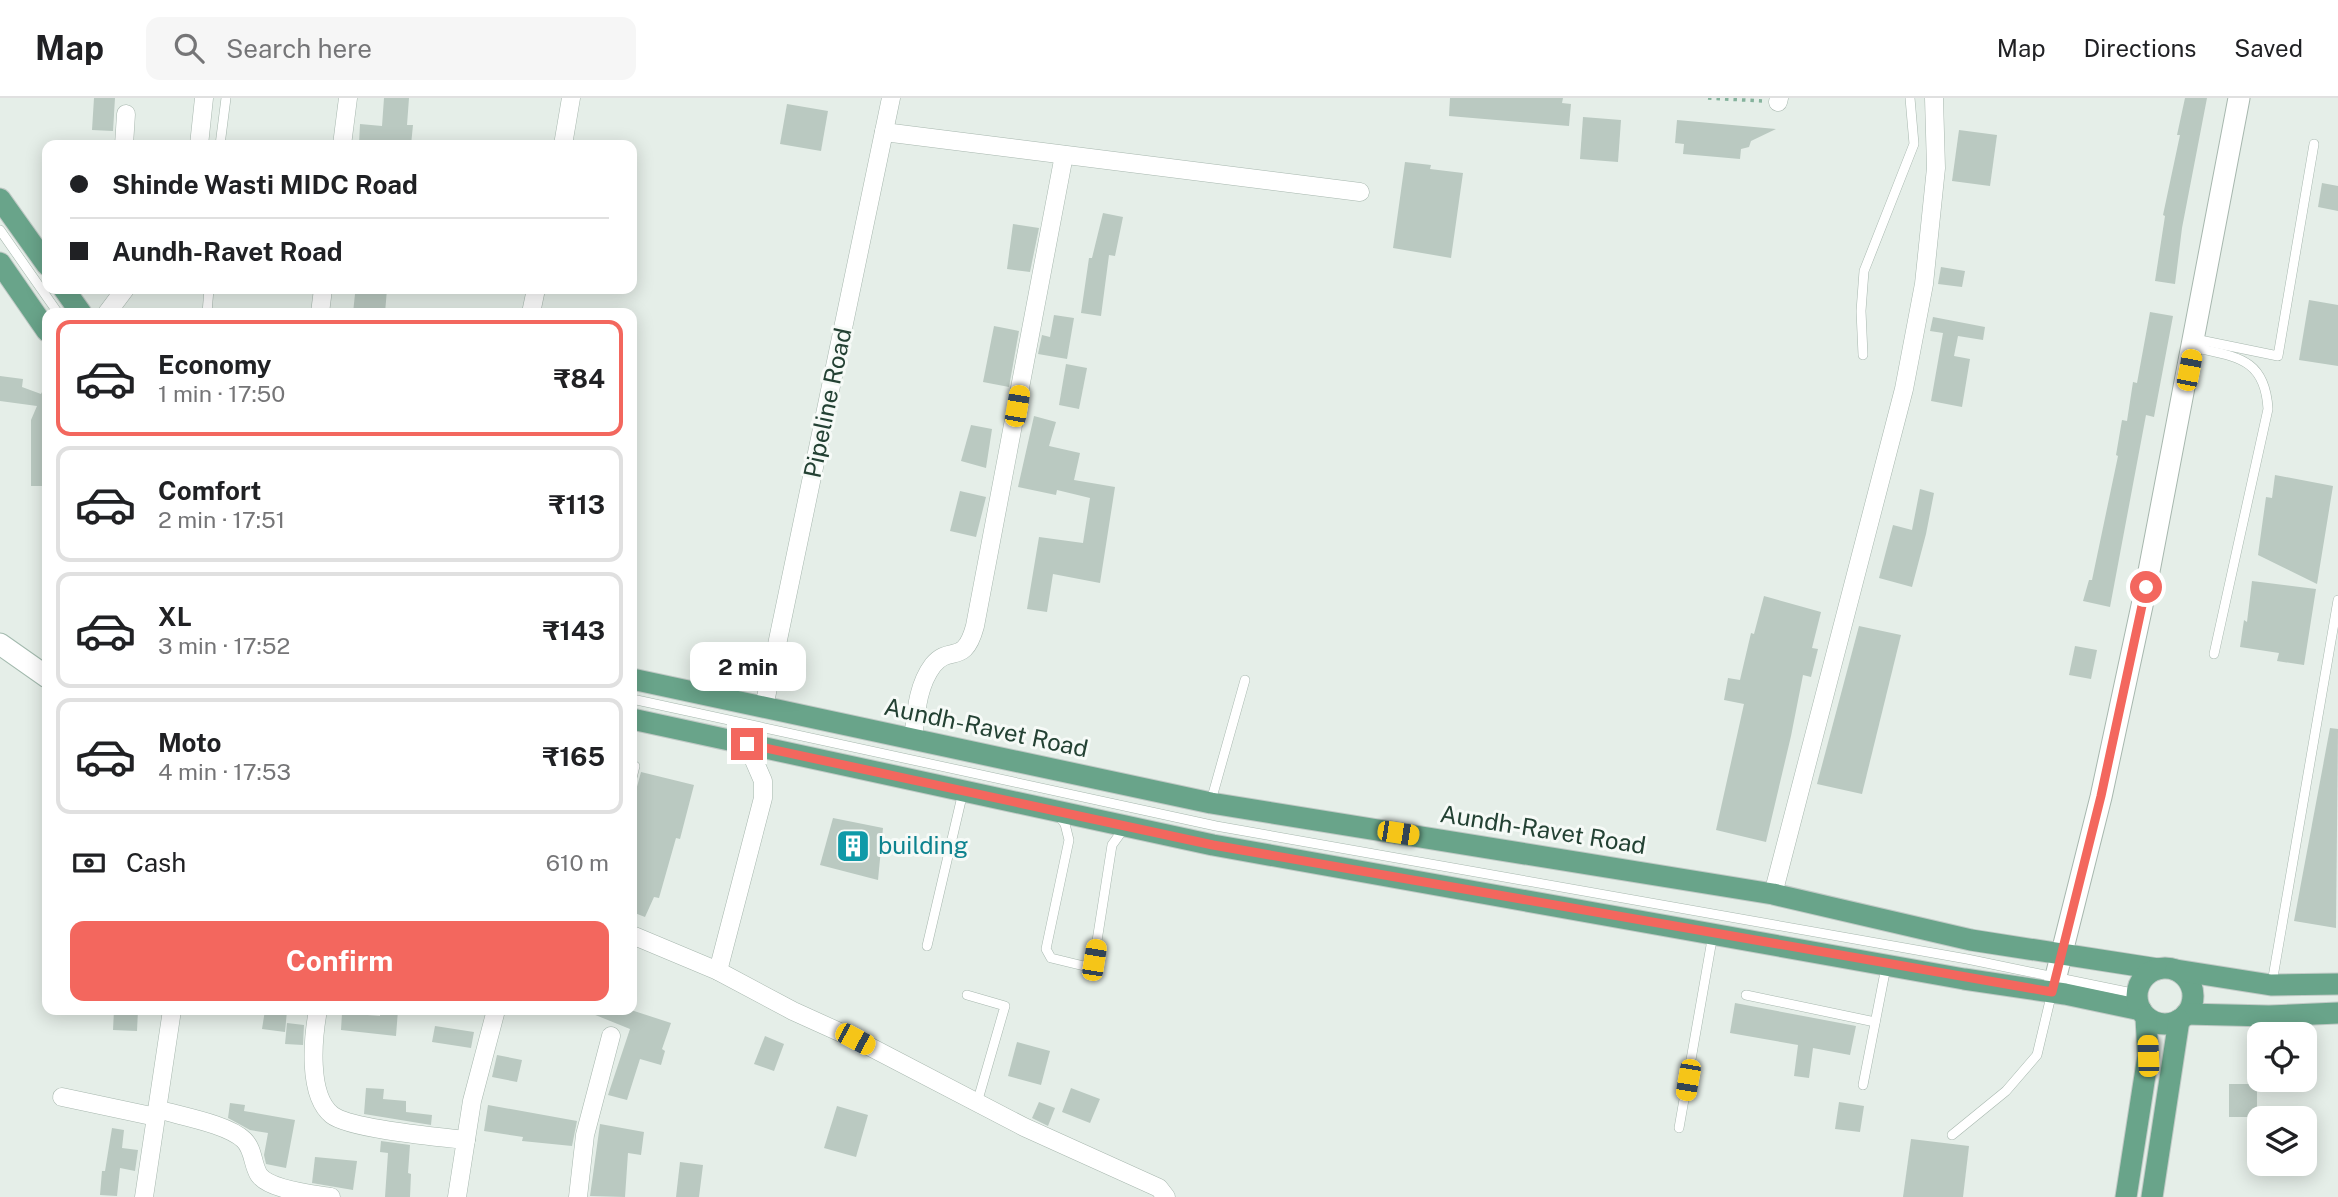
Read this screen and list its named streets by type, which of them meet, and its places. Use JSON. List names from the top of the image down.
{
  "streets": {
    "main road": ["Aundh-Ravet Road"],
    "street": ["Pipeline Road"]
  },
  "crossings": [
    ["Pipeline Road", "Aundh-Ravet Road"]
  ],
  "places": {
    "building": ["building"]
  },
  "page": {
    "header": "Map",
    "search": "Search here",
    "nav": ["Map", "Directions", "Saved"],
    "banner": ["Shinde Wasti MIDC Road", "Aundh-Ravet Road"],
    "list": [
      {
        "name": "Economy",
        "note": "1 min · 17:50",
        "value": "₹84"
      },
      {
        "name": "Comfort",
        "note": "2 min · 17:51",
        "value": "₹113"
      },
      {
        "name": "XL",
        "note": "3 min · 17:52",
        "value": "₹143"
      },
      {
        "name": "Moto",
        "note": "4 min · 17:53",
        "value": "₹165"
      }
    ],
    "bubble": "2 min",
    "pay": ["Cash", "610 m"],
    "buttons": "Confirm"
  }
}
